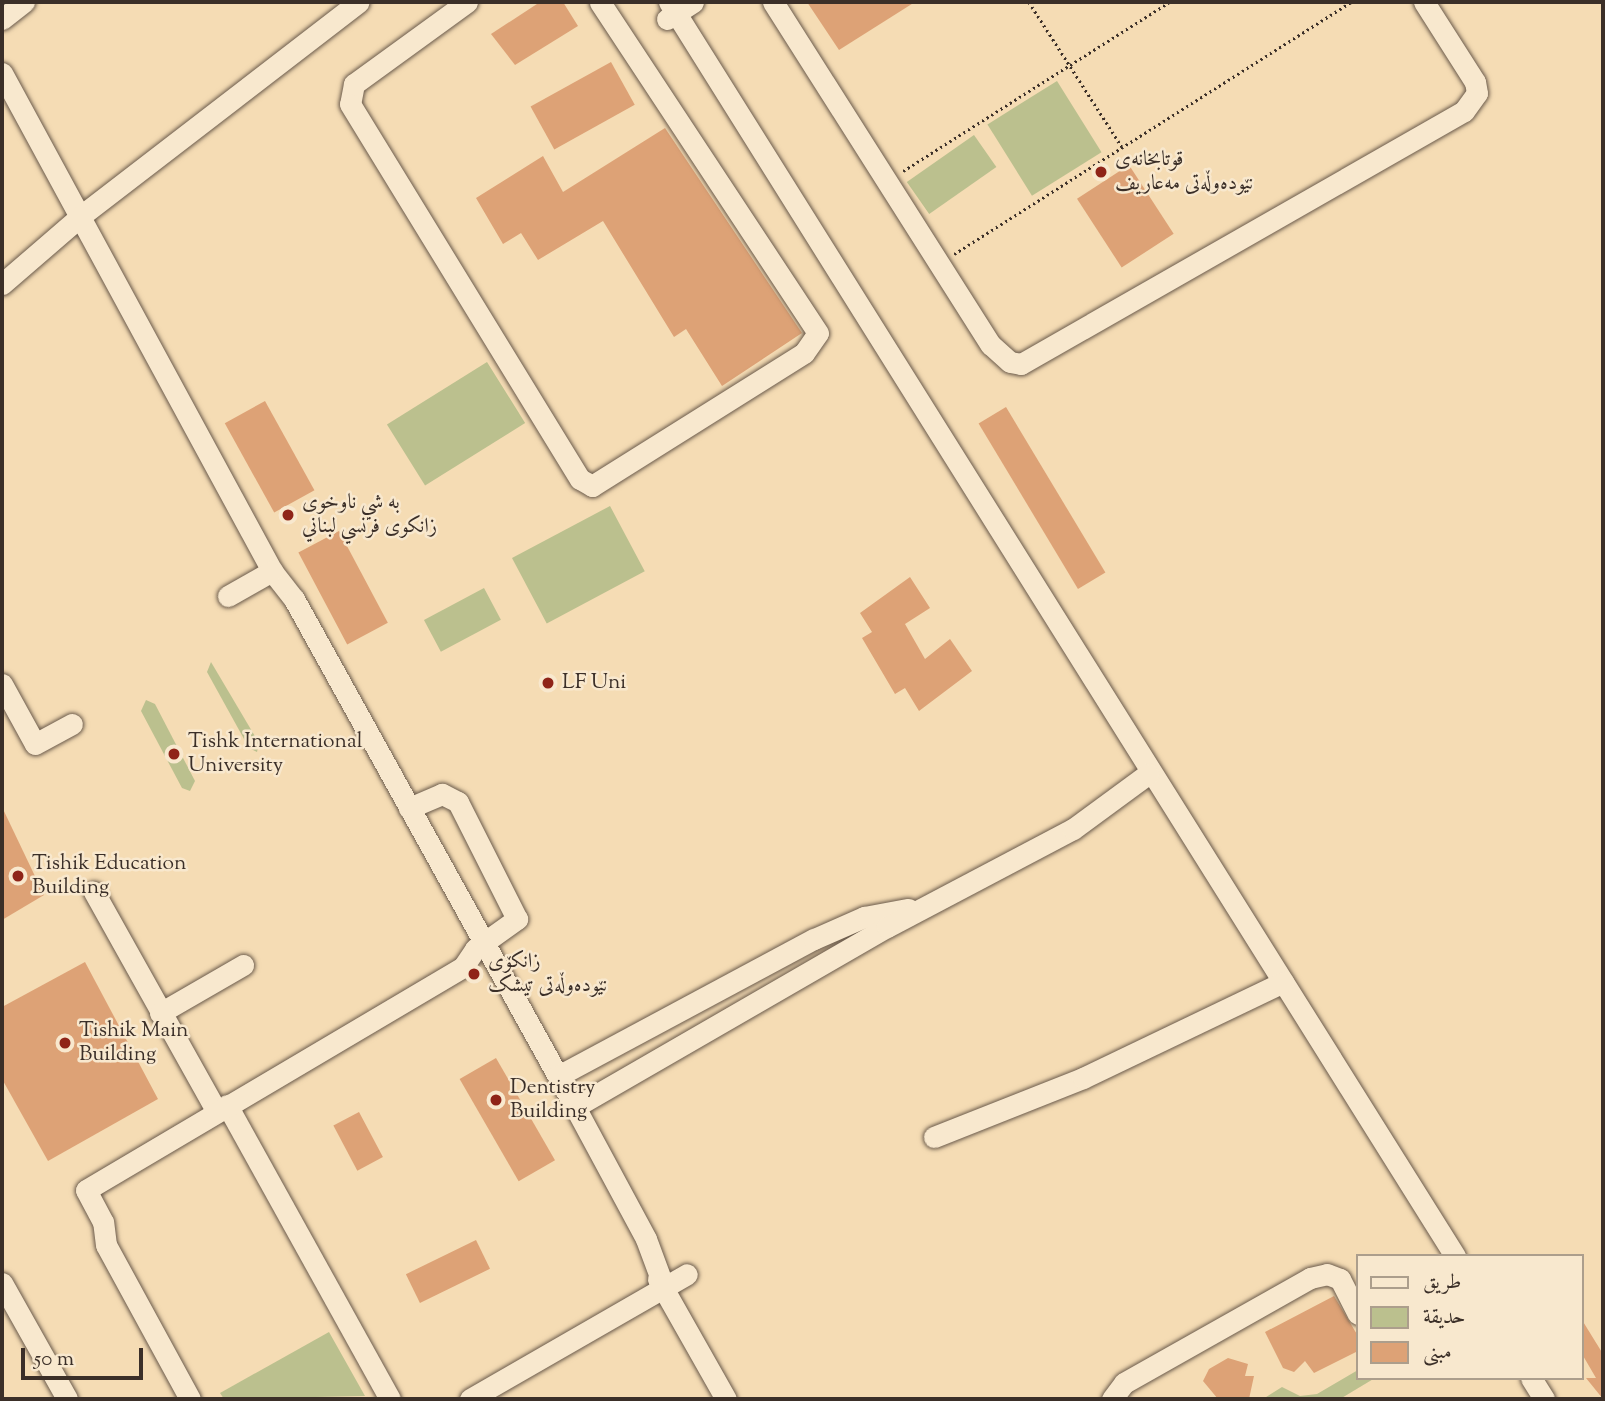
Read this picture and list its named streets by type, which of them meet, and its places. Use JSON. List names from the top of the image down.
{
  "places": [
    "قوتابخانەی نێودەوڵەتی مەعاریف",
    "به شي ناوخوى زانكوى فرنسي لبناني",
    "LF Uni",
    "Tishk International University",
    "Tishik Education Building",
    "زانکۆی نێودەوڵەتی تیشک",
    "Tishik Main Building",
    "Dentistry Building"
  ],
  "legend": ["طريق", "حديقة", "مبنى"],
  "scale_bar": "50 m"
}
